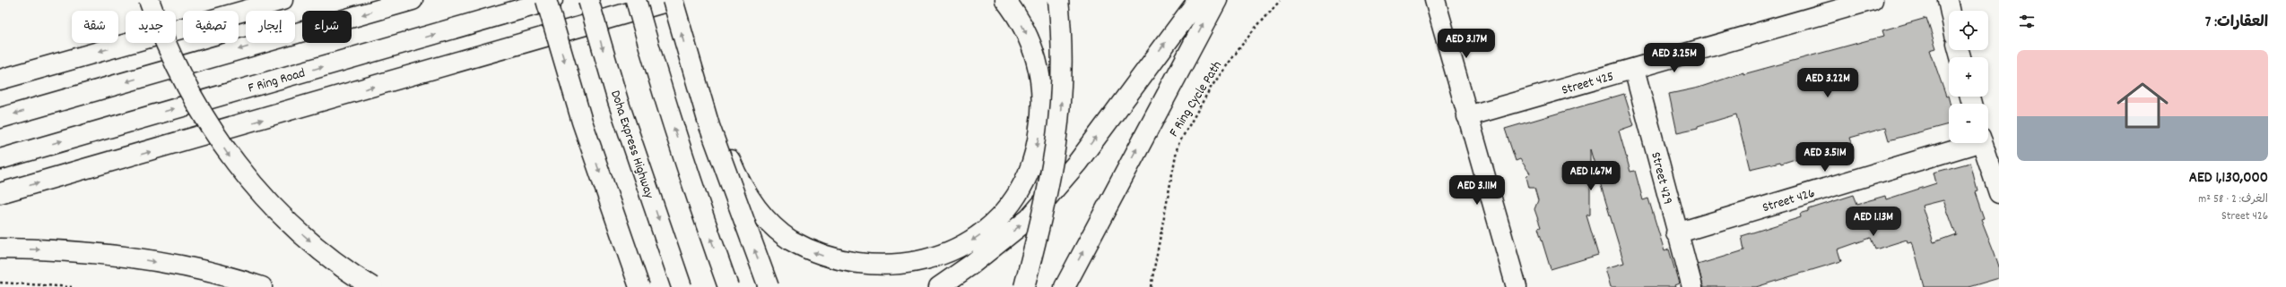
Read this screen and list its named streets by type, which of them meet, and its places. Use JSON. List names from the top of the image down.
{
  "streets": {
    "main road": [
      "F Ring Road",
      "Street 425",
      "Doha Express Highway",
      "Street 429",
      "Street 426"
    ],
    "path": ["F Ring Cycle Path"]
  },
  "crossings": [
    ["Street 425", "Street 429"],
    ["Street 429", "Street 426"]
  ],
  "page": {
    "heading": "العقارات: 7",
    "map_buttons": ["+", "−"],
    "chip": [
      "شراء",
      "إيجار",
      "تصفية",
      "جديد",
      "شقة"
    ],
    "price": [
      "AED 3.17M",
      "AED 3.25M",
      "AED 3.22M",
      "AED 3.51M",
      "AED 1.67M",
      "AED 3.11M",
      "AED 1.13M"
    ],
    "list": [
      {
        "name": "AED 1,130,000",
        "note": "الغرف: 2 · 58 m² · Street 426"
      }
    ]
  }
}
